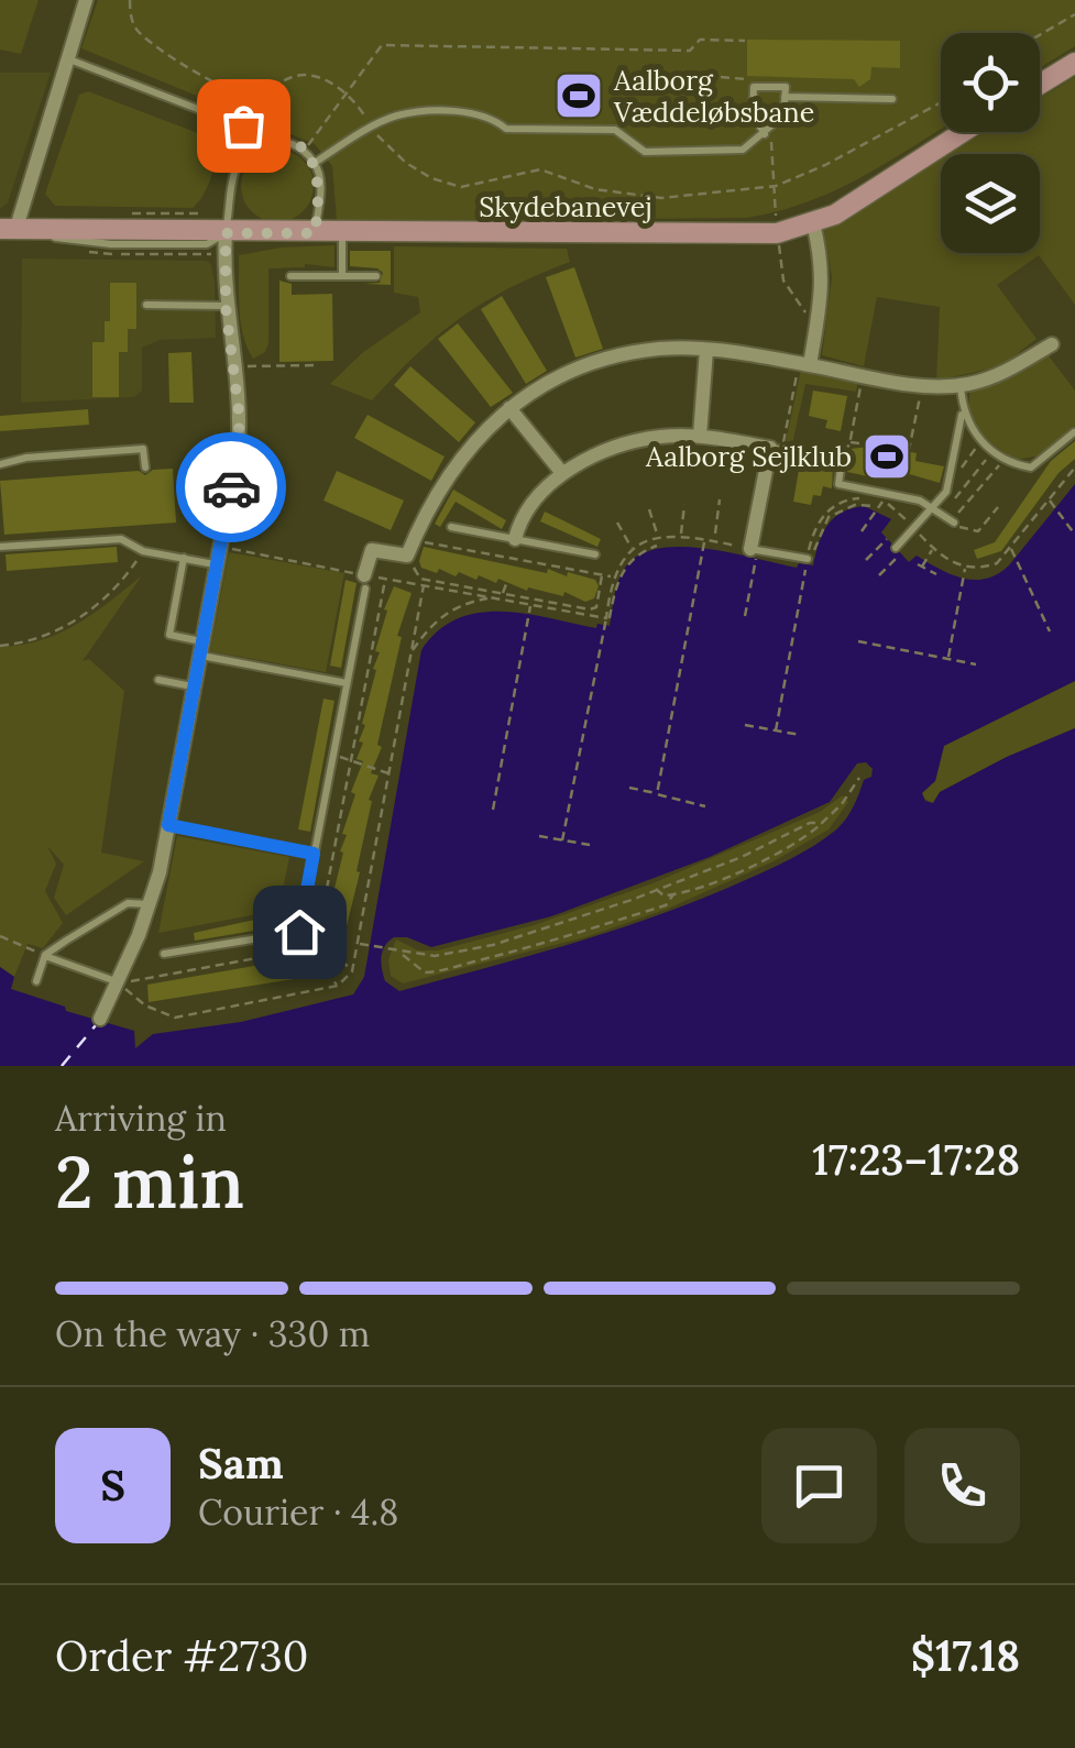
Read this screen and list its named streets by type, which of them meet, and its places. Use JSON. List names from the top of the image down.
{
  "streets": {
    "street": ["Skydebanevej"]
  },
  "places": {
    "sports": ["Aalborg Væddeløbsbane", "Aalborg Sejlklub"]
  },
  "page": {
    "heading": ["2 min", "Arriving in", "17:23–17:28"],
    "panel": [
      "Sam",
      "Courier · 4.8",
      "Order #2730",
      "$17.18"
    ],
    "bar": "On the way · 330 m",
    "round": "S"
  }
}
